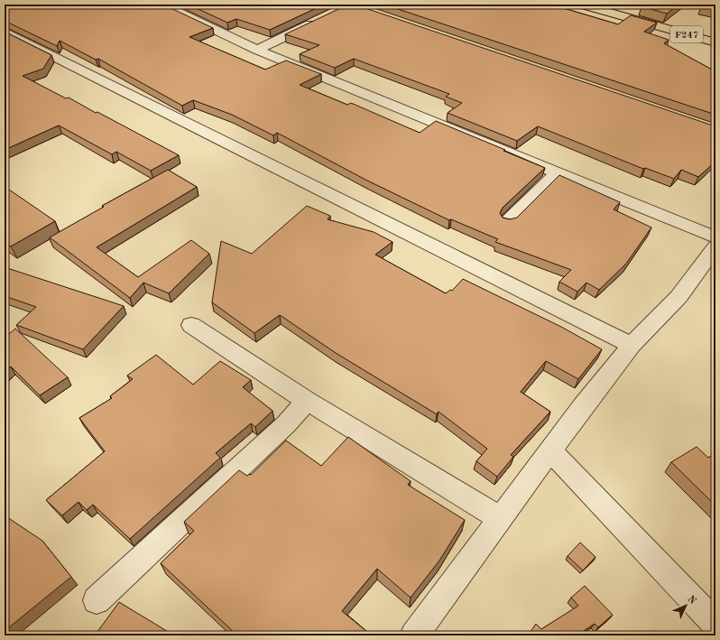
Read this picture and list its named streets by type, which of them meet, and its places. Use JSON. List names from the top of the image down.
{
  "streets": {
    "main road": ["F247"]
  },
  "north": "top right"
}
